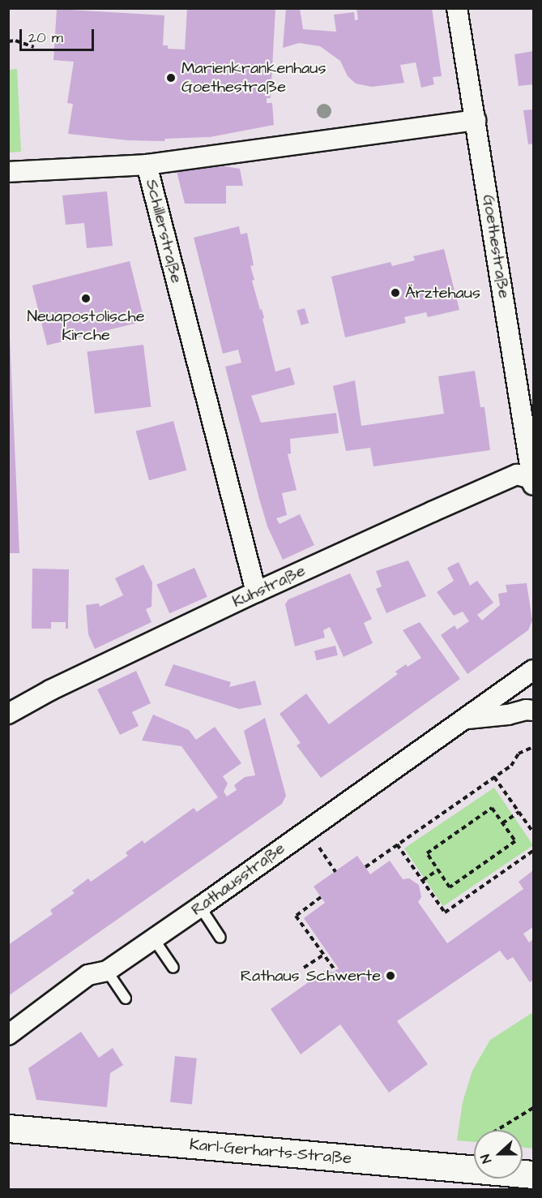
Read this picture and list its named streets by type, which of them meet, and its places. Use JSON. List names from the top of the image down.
{
  "streets": {
    "main road": ["Karl-Gerharts-Straße"],
    "street": [
      "Schillerstraße",
      "Goethestraße",
      "Kuhstraße",
      "Rathausstraße"
    ]
  },
  "crossings": [
    ["Schillerstraße", "Goethestraße"],
    ["Schillerstraße", "Kuhstraße"],
    ["Goethestraße", "Kuhstraße"]
  ],
  "places": [
    "Marienkrankenhaus Goethestraße",
    "Ärztehaus",
    "Neuapostolische Kirche",
    "Rathaus Schwerte"
  ],
  "scale_bar": "20 m",
  "north": "left"
}
